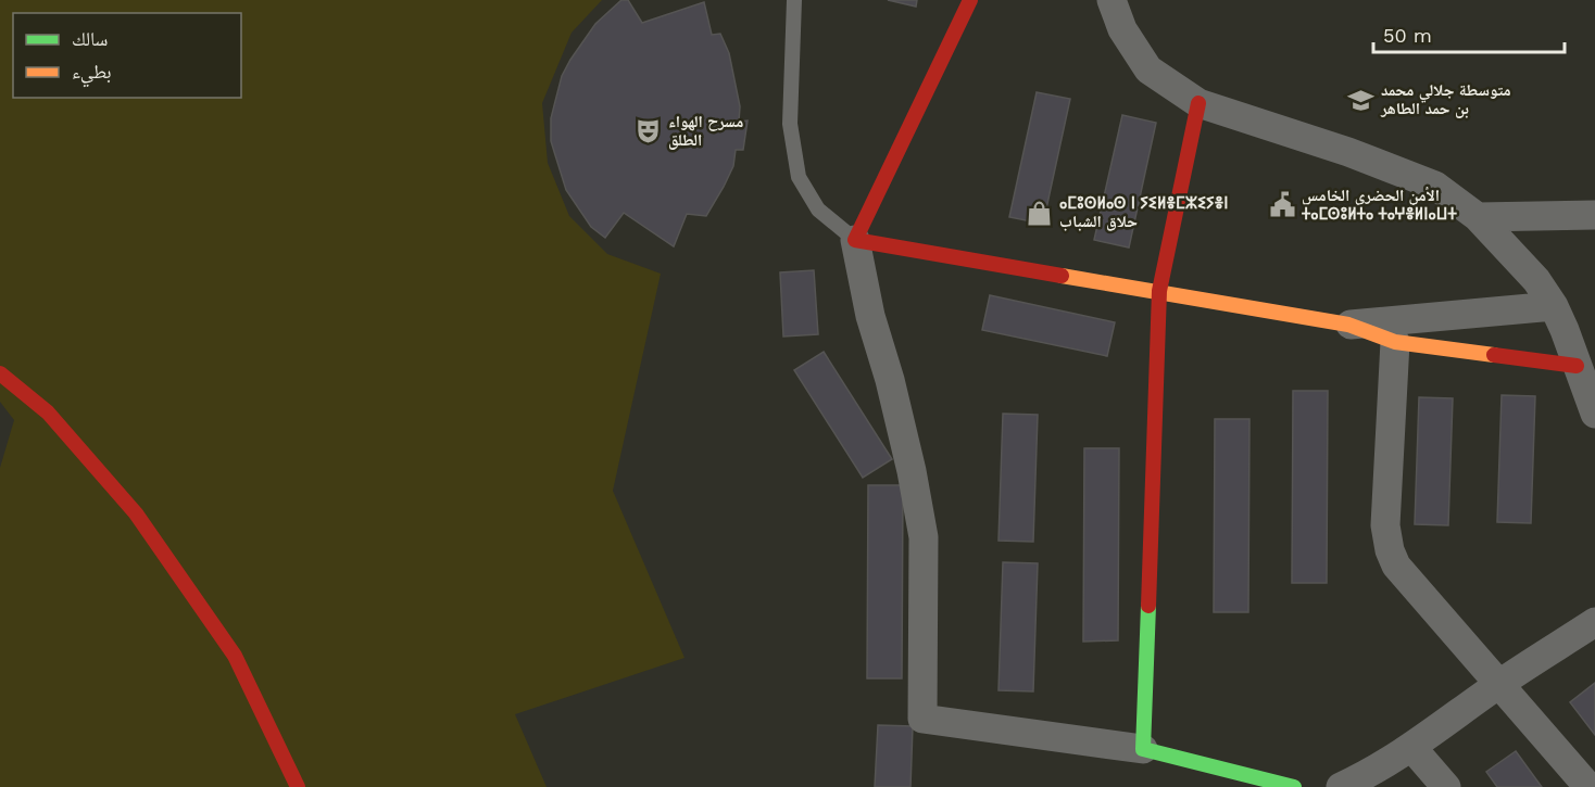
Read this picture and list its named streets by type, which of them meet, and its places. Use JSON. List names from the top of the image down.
{
  "places": {
    "school or university": ["متوسطة جلالي محمد بن حمد الطاهر"],
    "theatre": ["مسرح الهواء الطلق"],
    "public building": ["الأمن الحضري الخامس ⵜⴰⵎⵙⵓⵍⵜⴰ ⵜⴰⵖⴻⵍⵏⴰⵡⵜ"],
    "shop": ["ⴰⵎⵓⵙⵍⴰⵙ ⵏ ⵢⵉⵍⴻⵎⵣⵉⵢⴻⵏ حلاق الشباب"]
  },
  "legend": ["سالك", "بطيء"],
  "scale_bar": "50 m"
}
